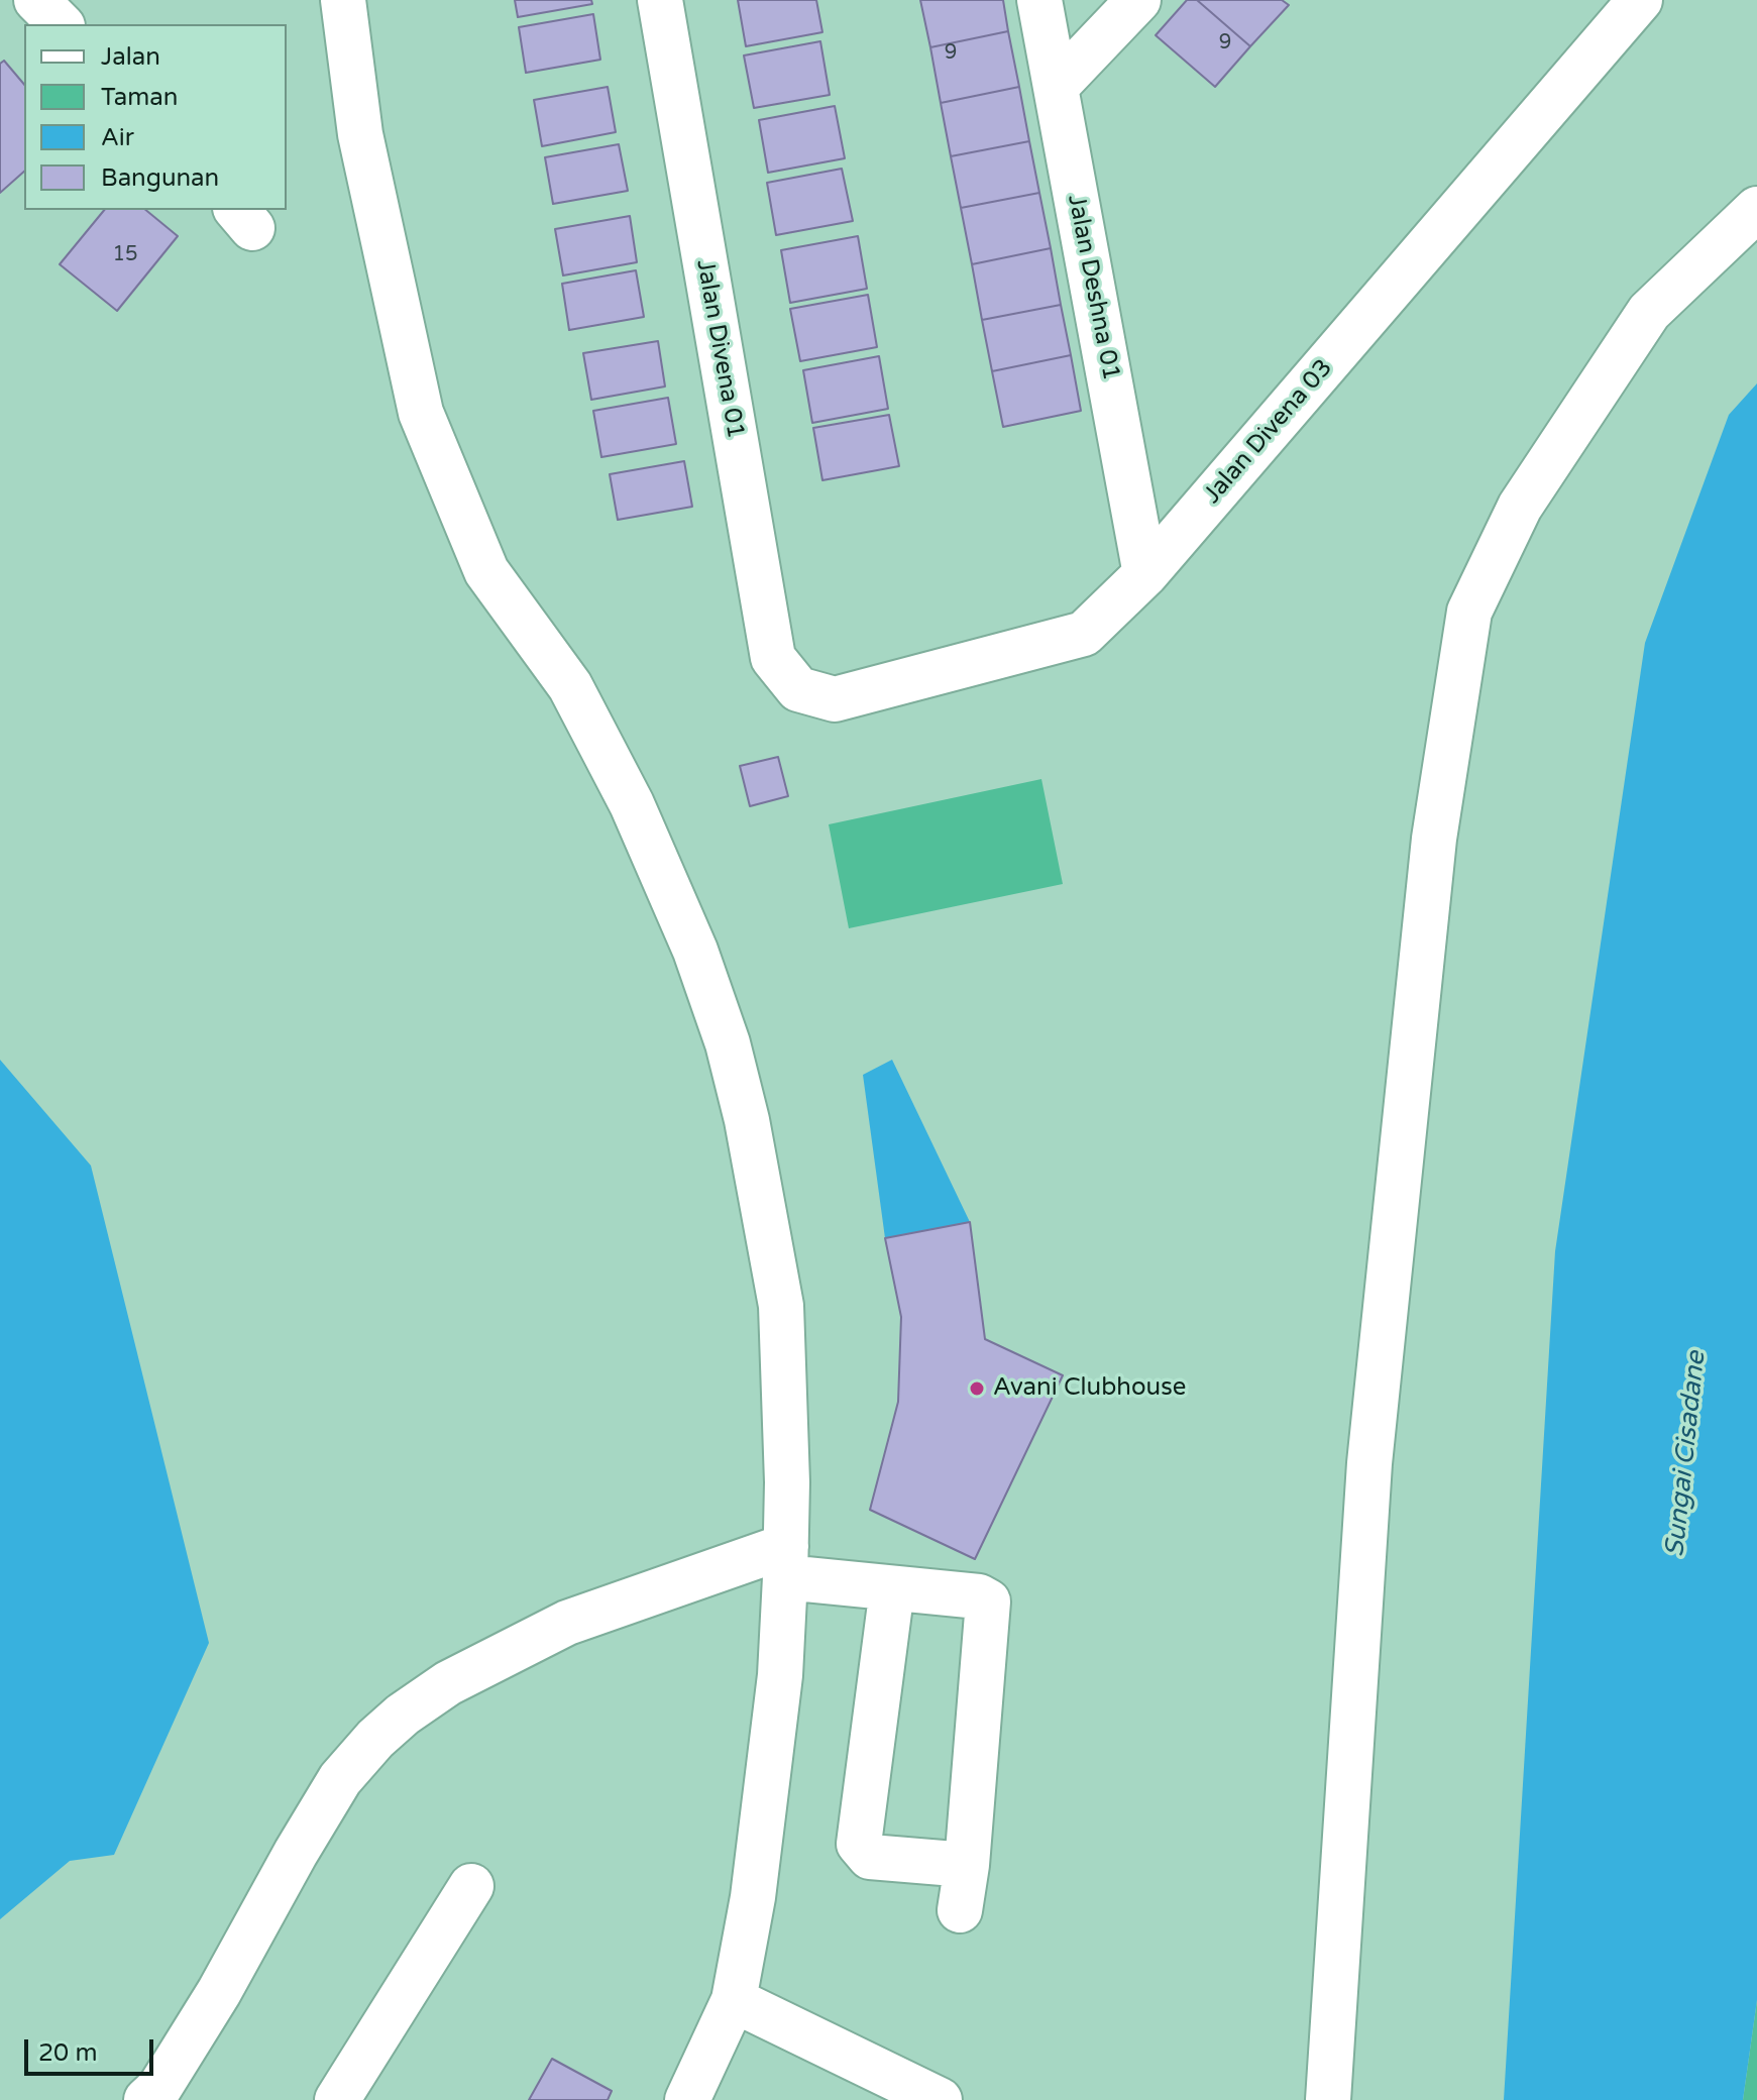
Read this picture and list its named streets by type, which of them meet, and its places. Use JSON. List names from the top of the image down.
{
  "streets": {
    "street": ["Jalan Deshna 01", "Jalan Divena 01", "Jalan Divena 03"]
  },
  "crossings": [
    ["Jalan Deshna 01", "Jalan Divena 03"],
    ["Jalan Divena 01", "Jalan Divena 03"]
  ],
  "water": ["Sungai Cisadane"],
  "places": ["Avani Clubhouse"],
  "house_numbers": ["9", "9", "15"],
  "legend": [
    "Jalan",
    "Taman",
    "Air",
    "Bangunan"
  ],
  "scale_bar": "20 m"
}
